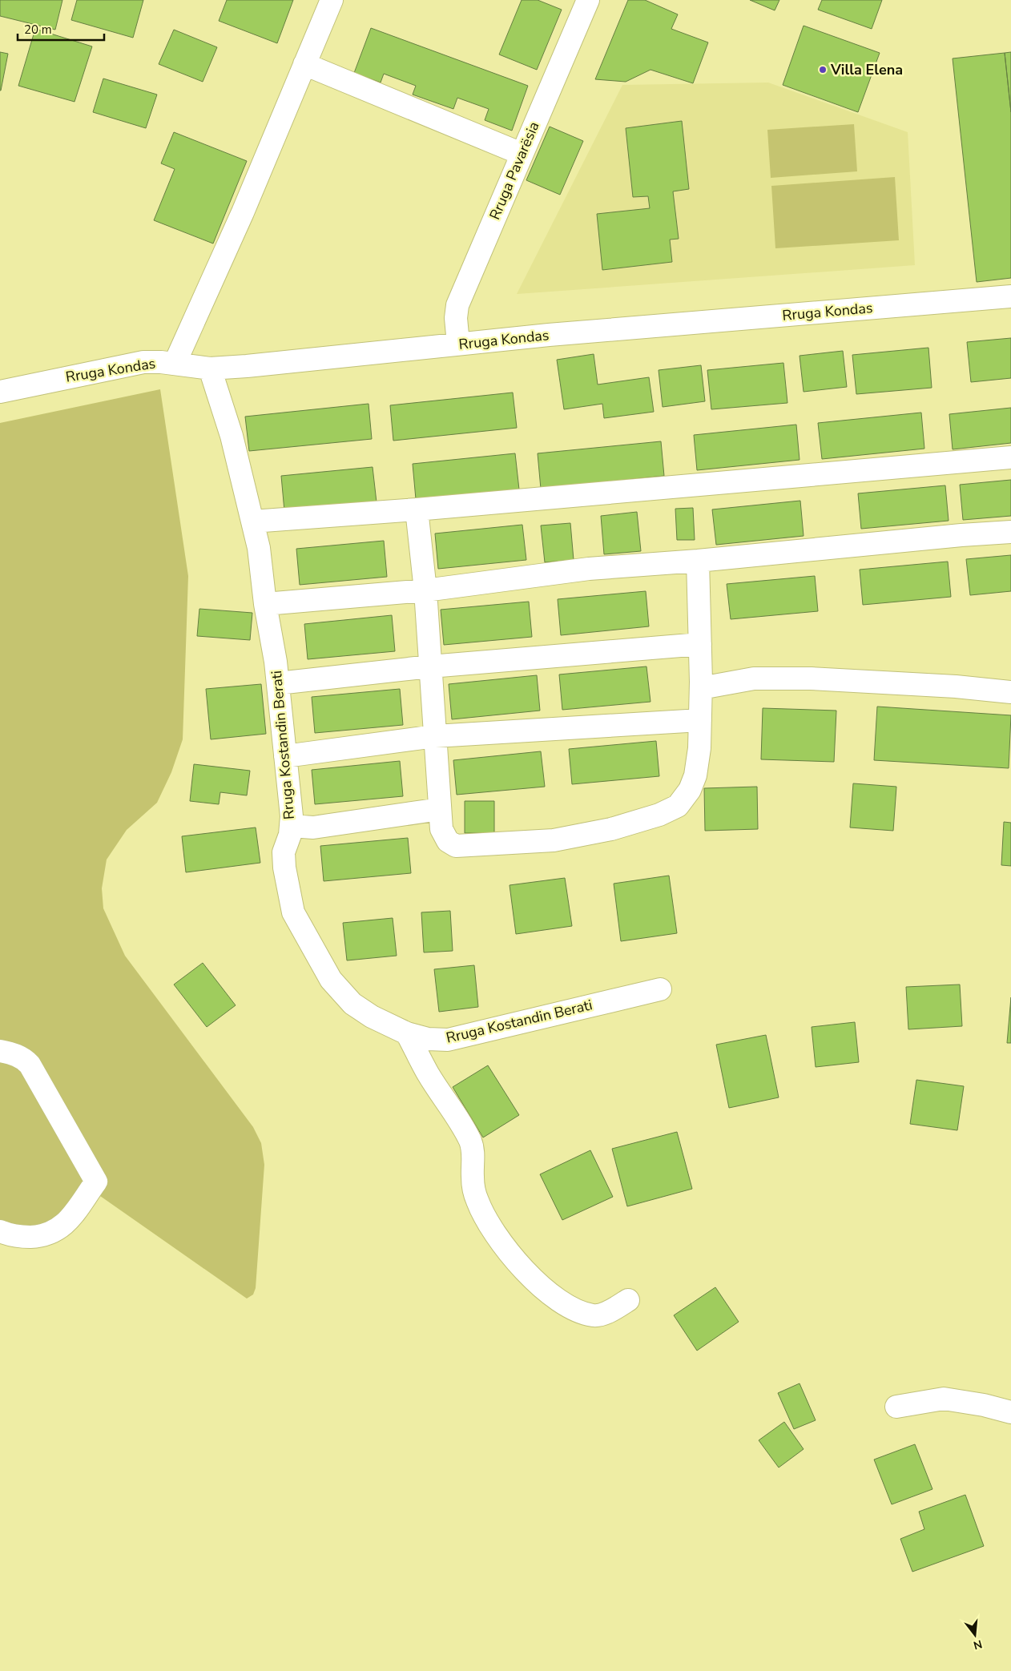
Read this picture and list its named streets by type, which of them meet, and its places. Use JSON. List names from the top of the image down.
{
  "streets": {
    "street": ["Rruga Pavarësia", "Rruga Kondas", "Rruga Kostandin Berati"]
  },
  "crossings": [
    ["Rruga Pavarësia", "Rruga Kondas"],
    ["Rruga Kondas", "Rruga Kostandin Berati"]
  ],
  "places": ["Villa Elena"],
  "scale_bar": "20 m",
  "north": "bottom"
}
